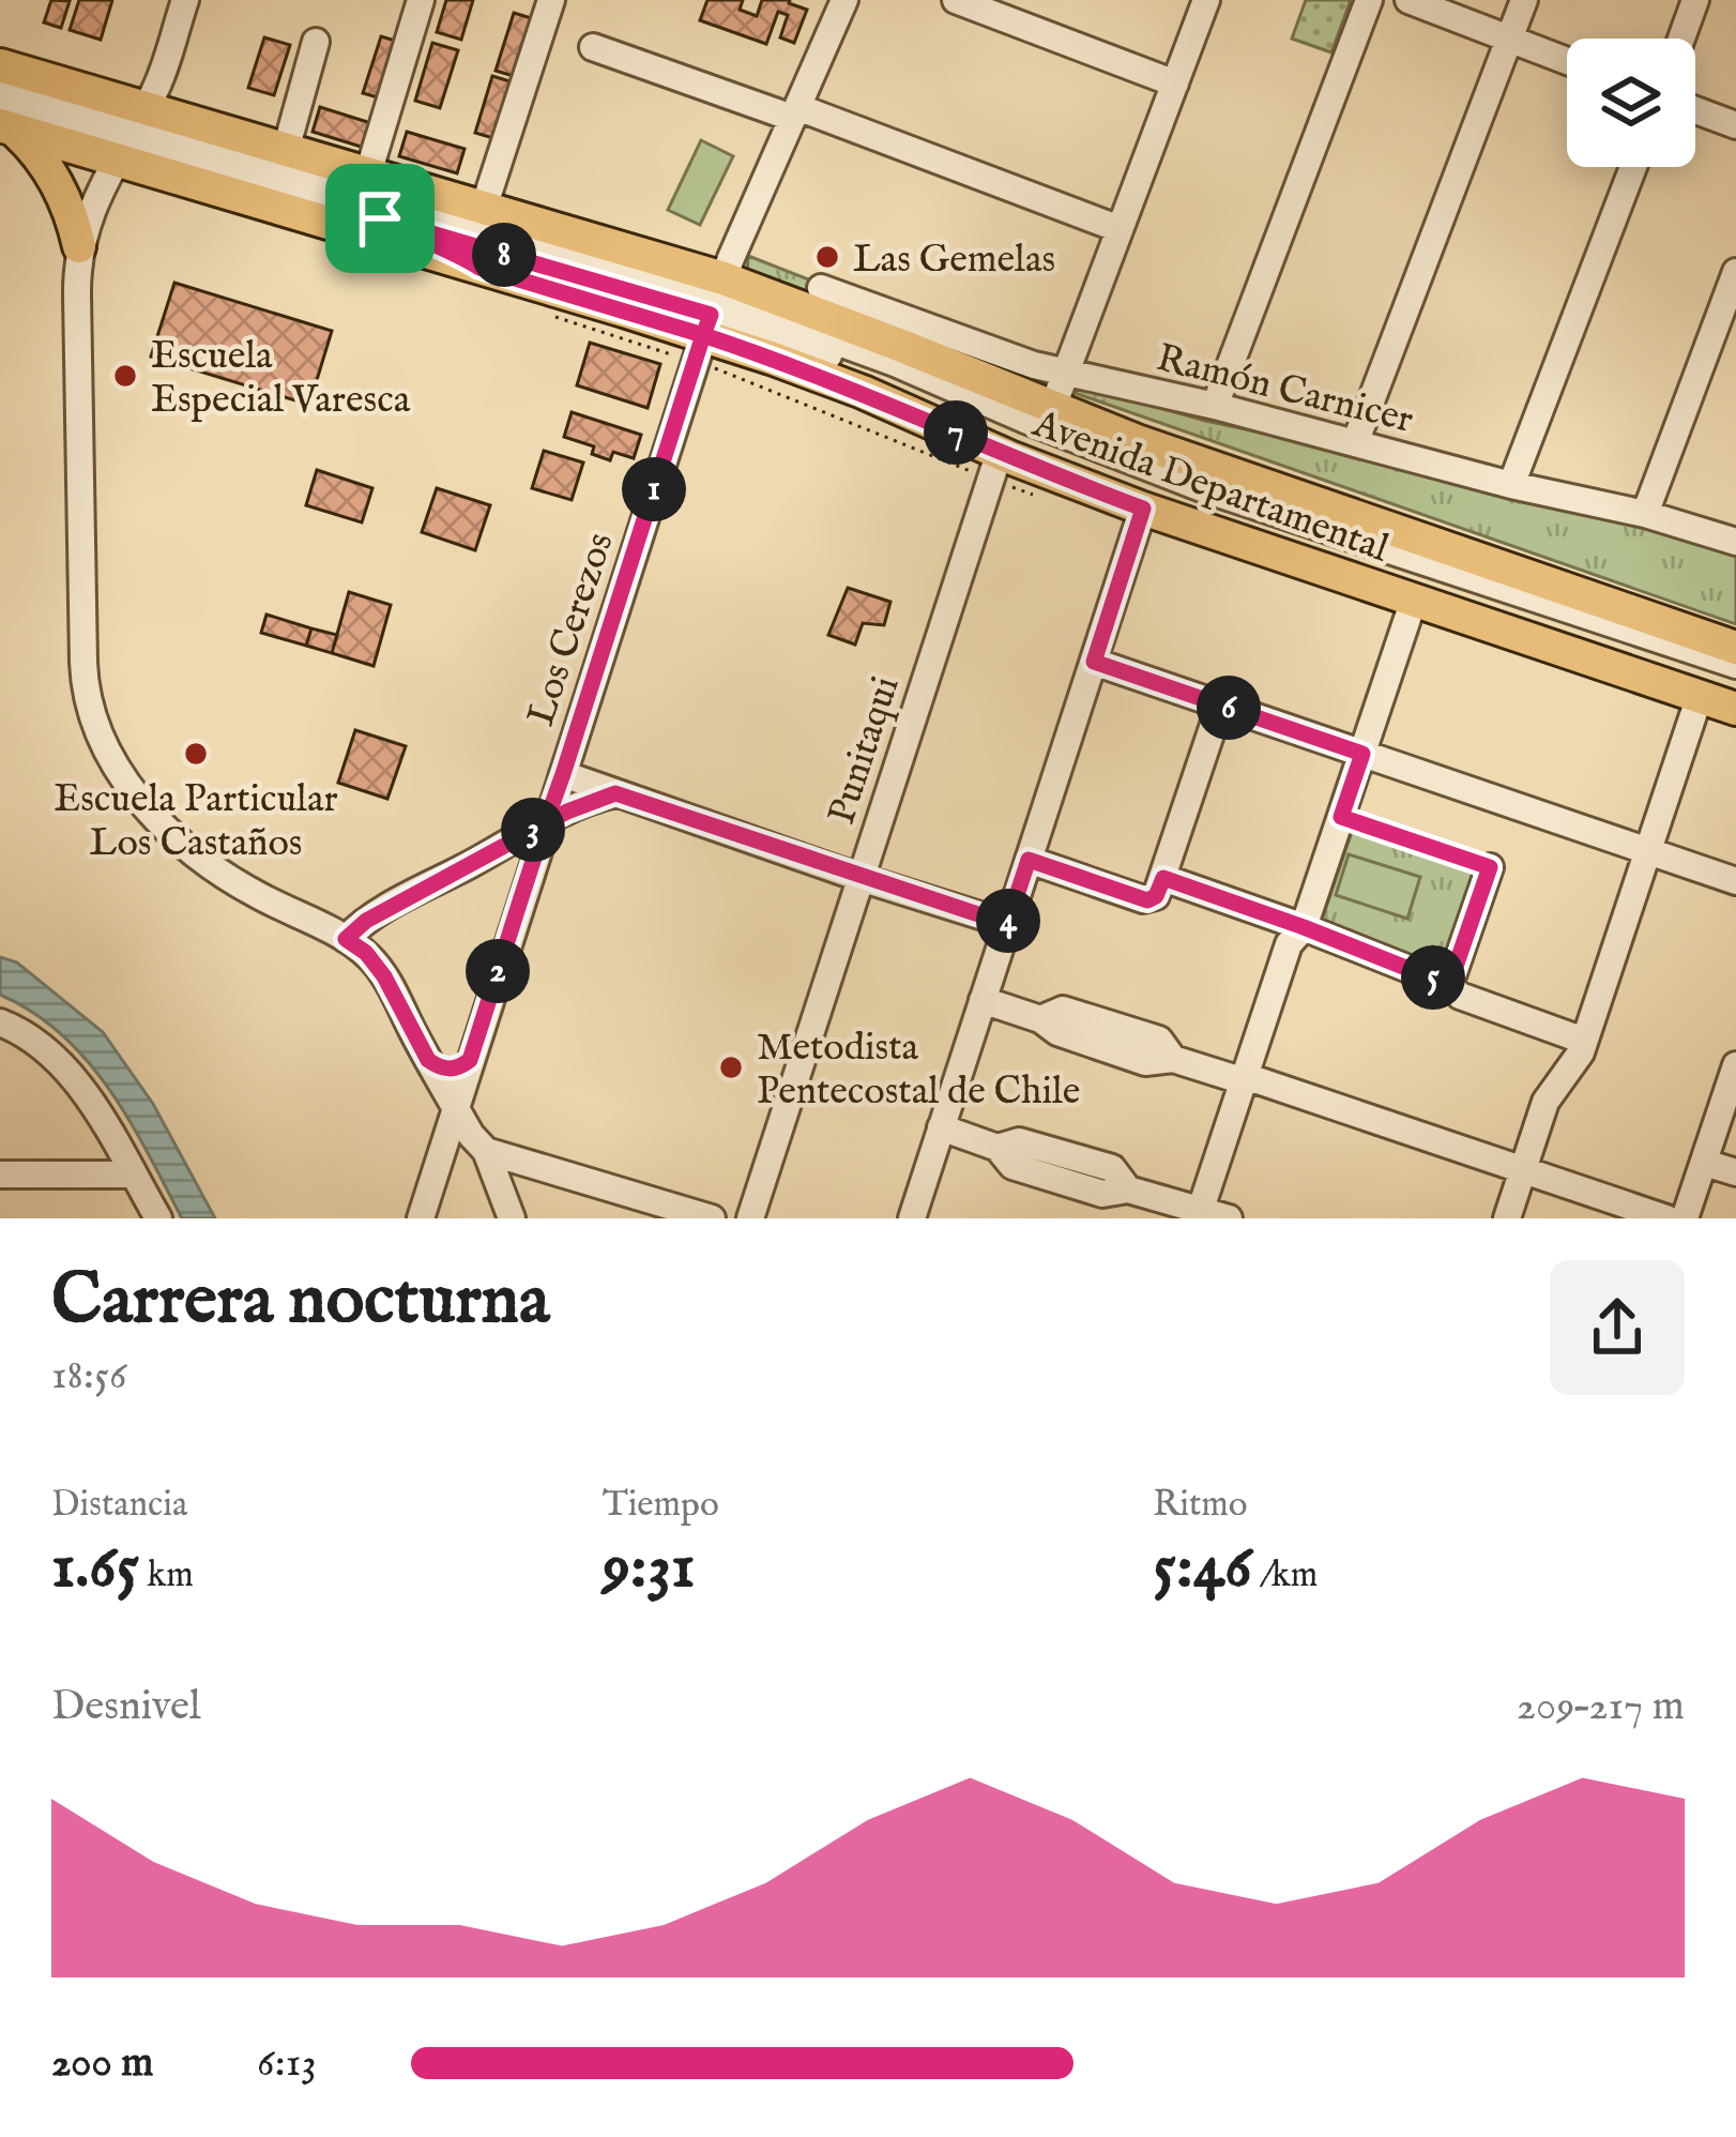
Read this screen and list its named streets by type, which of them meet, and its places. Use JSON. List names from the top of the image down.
{
  "streets": {
    "main road": ["Avenida Departamental"],
    "street": ["Ramón Carnicer", "Los Cerezos", "Punitaqui"]
  },
  "crossings": [
    ["Avenida Departamental", "Los Cerezos"],
    ["Avenida Departamental", "Punitaqui"]
  ],
  "places": [
    "Las Gemelas",
    "Escuela Especial Varesca",
    "Escuela Particular Los Castaños",
    "Metodista Pentecostal de Chile"
  ],
  "page": {
    "pins": [
      "8",
      "7",
      "1",
      "6",
      "3",
      "4",
      "2",
      "5"
    ],
    "heading": ["Carrera nocturna", "18:56"],
    "stats": [
      ["Distancia", "1.65 km"],
      ["Tiempo", "9:31"],
      ["Ritmo", "5:46 /km"]
    ],
    "chart": ["Desnivel", "209–217 m"],
    "list": [
      {
        "name": "200 m",
        "note": "6:13"
      }
    ]
  }
}
